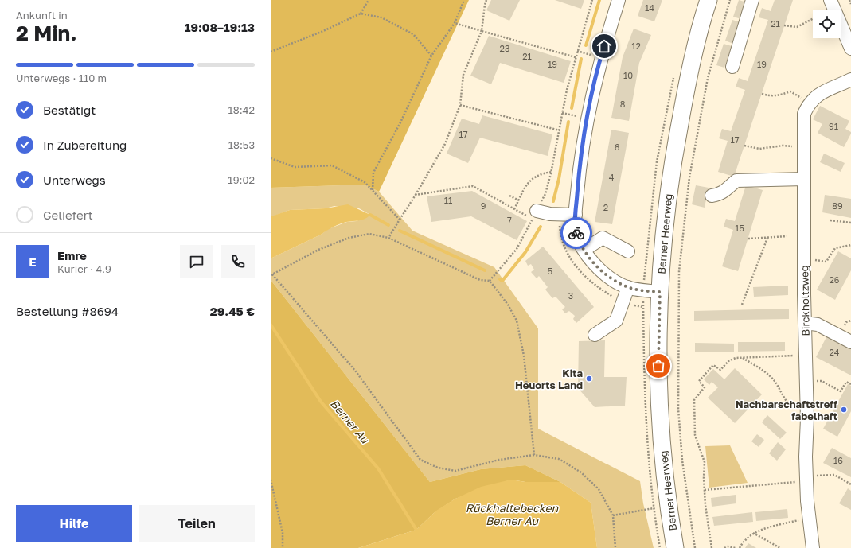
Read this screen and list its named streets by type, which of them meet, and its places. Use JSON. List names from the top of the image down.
{
  "streets": {
    "main road": ["Berner Heerweg"],
    "street": ["Birckholtzweg"]
  },
  "water": ["Berner Au", "Rückhaltebecken Berner Au"],
  "places": ["Kita Heuorts Land", "Nachbarschaftstreff fabelhaft"],
  "house_numbers": [
    "14",
    "21",
    "12",
    "23",
    "21",
    "19",
    "19",
    "10",
    "8",
    "91",
    "17",
    "17",
    "6",
    "4",
    "11",
    "9",
    "89",
    "2",
    "7",
    "15",
    "5",
    "26",
    "3",
    "24",
    "16"
  ],
  "page": {
    "heading": ["2 Min.", "Ankunft in", "19:08–19:13"],
    "panel": [
      "Emre",
      "Kurier · 4.9",
      "Bestellung #8694",
      "29.45 €"
    ],
    "bar": "Unterwegs · 110 m",
    "list": [
      ["Bestätigt", "18:42"],
      ["In Zubereitung", "18:53"],
      ["Unterwegs", "19:02"],
      "Geliefert"
    ],
    "round": "E",
    "buttons": ["Hilfe", "Teilen"]
  }
}
